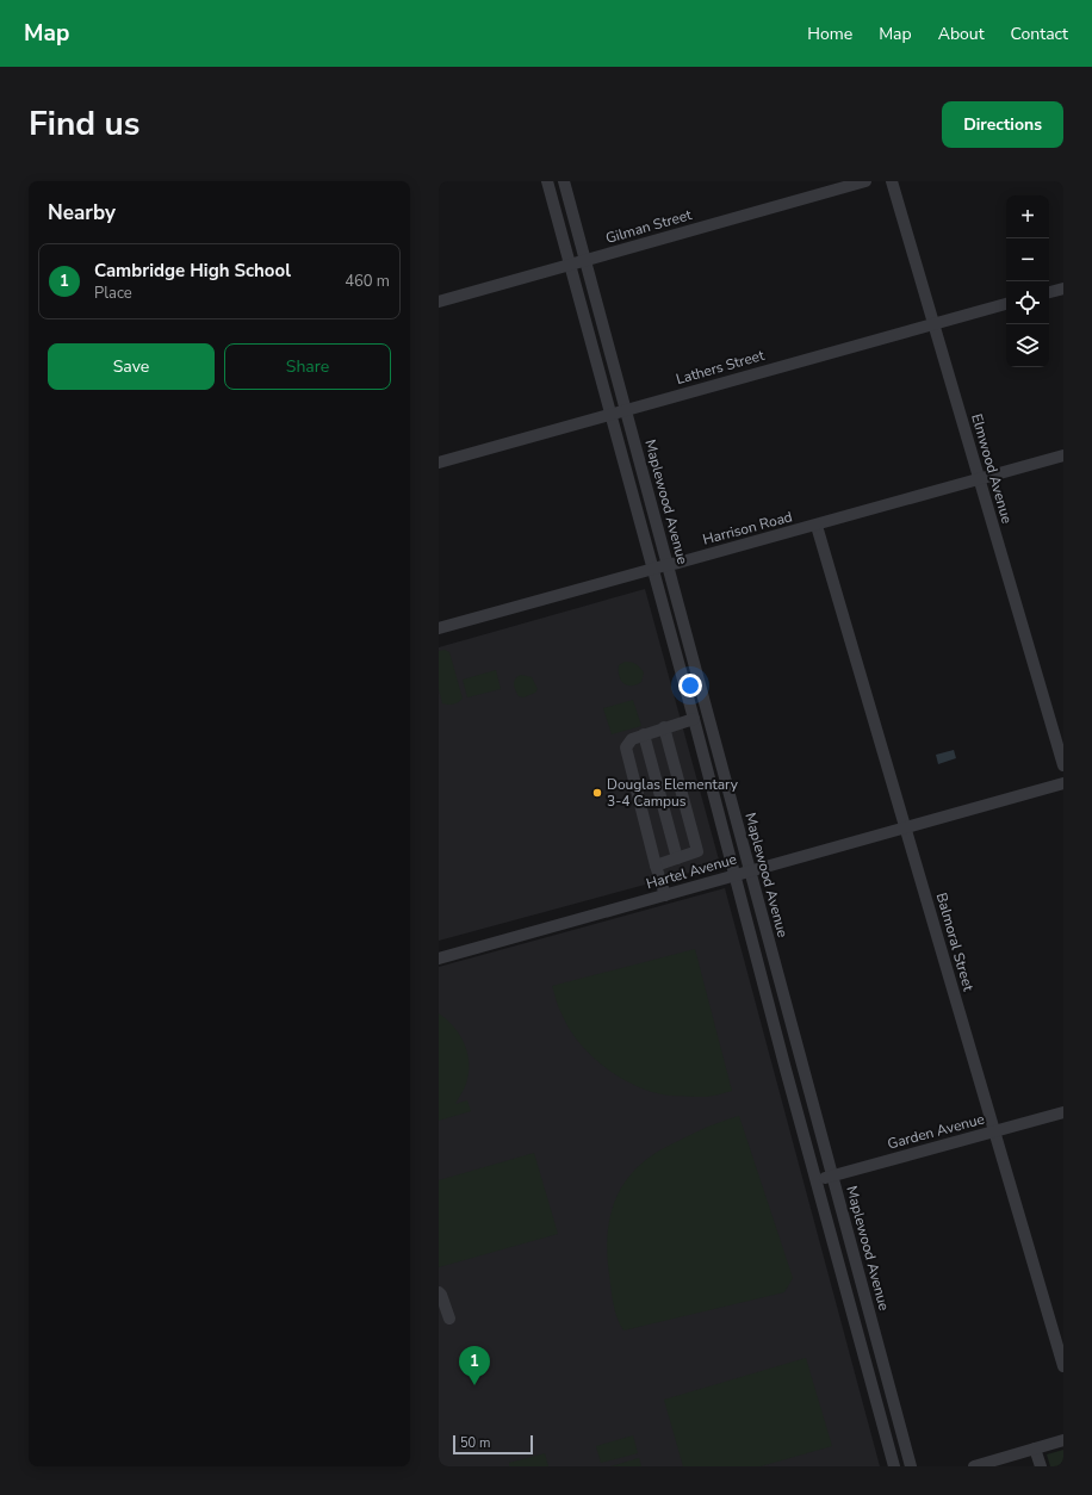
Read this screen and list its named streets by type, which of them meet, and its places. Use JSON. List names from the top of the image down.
{
  "streets": {
    "street": [
      "Gilman Street",
      "Lathers Street",
      "Elmwood Avenue",
      "Maplewood Avenue",
      "Harrison Road",
      "Hartel Avenue",
      "Balmoral Street",
      "Garden Avenue"
    ]
  },
  "crossings": [
    ["Gilman Street", "Maplewood Avenue"],
    ["Lathers Street", "Elmwood Avenue"],
    ["Lathers Street", "Maplewood Avenue"],
    ["Elmwood Avenue", "Harrison Road"],
    ["Maplewood Avenue", "Harrison Road"],
    ["Maplewood Avenue", "Hartel Avenue"],
    ["Maplewood Avenue", "Garden Avenue"],
    ["Harrison Road", "Balmoral Street"],
    ["Hartel Avenue", "Balmoral Street"],
    ["Balmoral Street", "Garden Avenue"]
  ],
  "places": ["Douglas Elementary 3-4 Campus"],
  "scale_bar": "50 m",
  "page": {
    "header": "Map",
    "nav": [
      "Home",
      "Map",
      "About",
      "Contact"
    ],
    "title": "Find us",
    "buttons": [
      "Directions",
      ["Save", "Share"]
    ],
    "heading": "Nearby",
    "map_buttons": ["+", "−"],
    "list": [
      {
        "mark": "1",
        "name": "Cambridge High School",
        "note": "Place",
        "value": "460 m"
      }
    ],
    "pins": "1",
    "scale": "50 m"
  }
}
